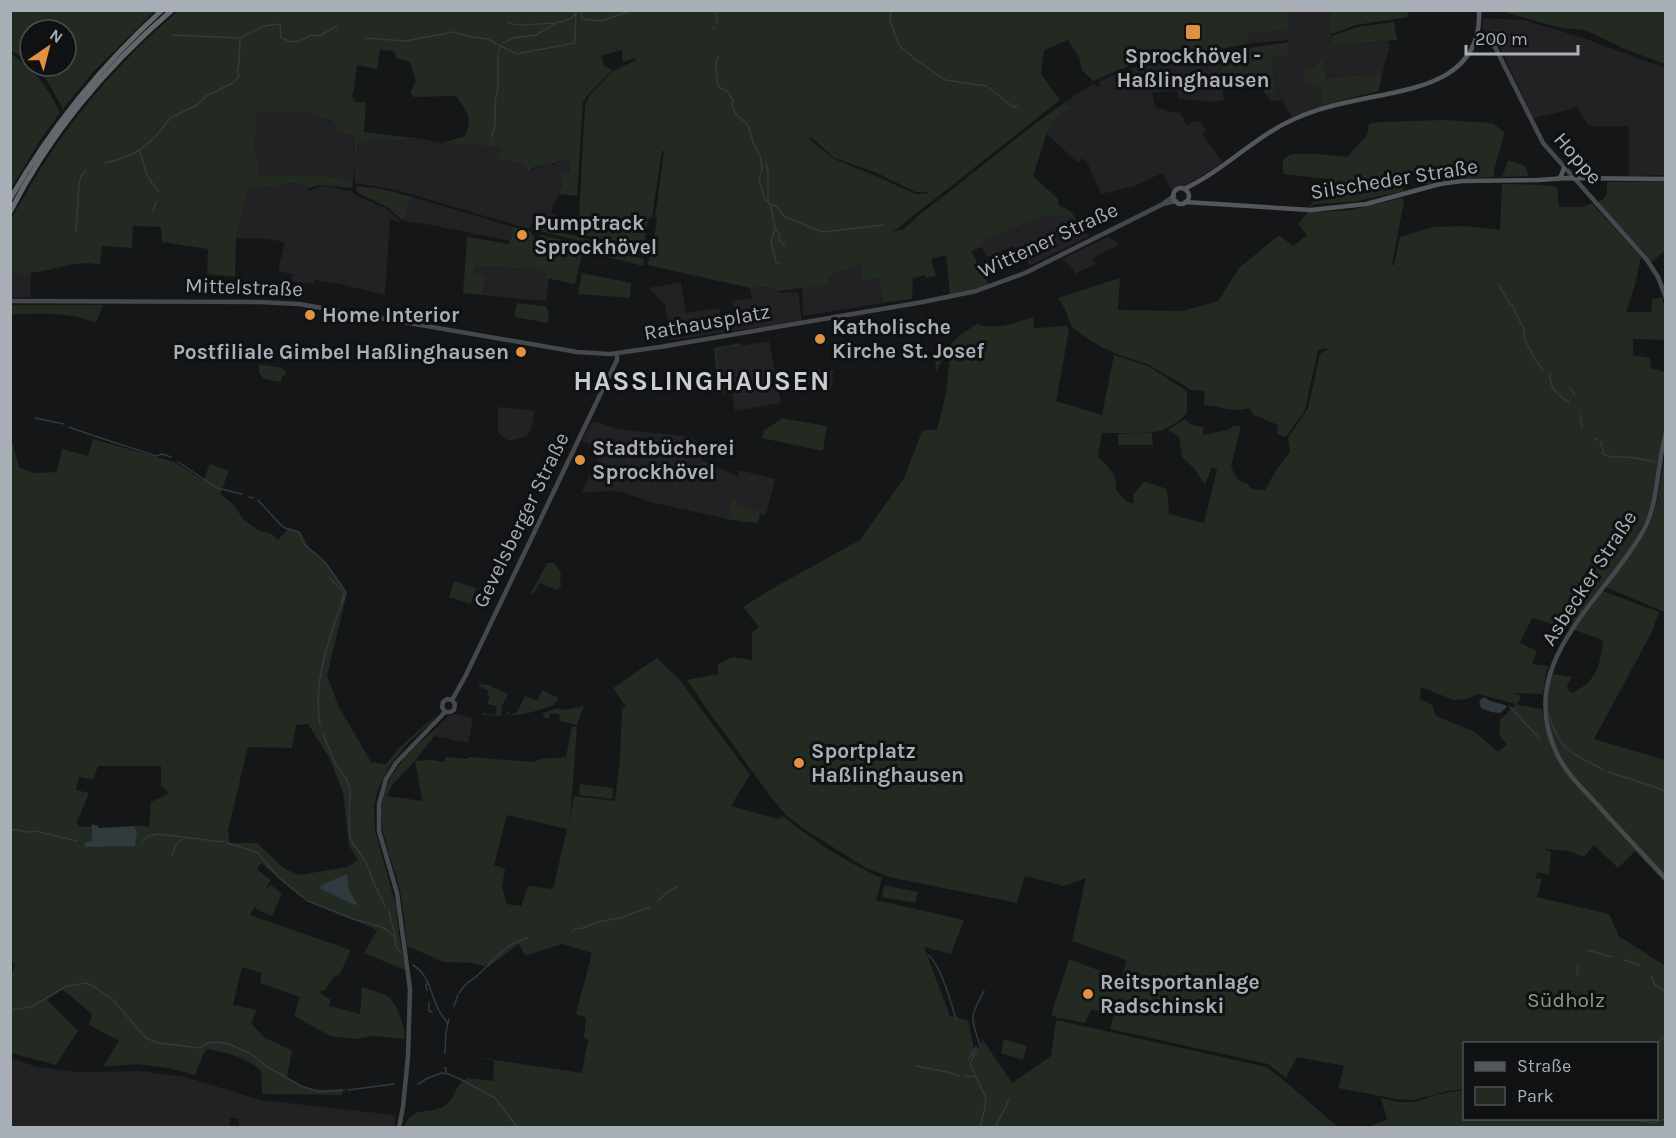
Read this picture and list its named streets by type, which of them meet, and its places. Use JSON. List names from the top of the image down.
{
  "streets": {
    "main road": [
      "Hoppe",
      "Silscheder Straße",
      "Wittener Straße",
      "Mittelstraße",
      "Rathausplatz",
      "Gevelsberger Straße",
      "Asbecker Straße"
    ]
  },
  "crossings": [
    ["Hoppe", "Silscheder Straße"],
    ["Silscheder Straße", "Wittener Straße"],
    ["Wittener Straße", "Rathausplatz"],
    ["Mittelstraße", "Rathausplatz"],
    ["Mittelstraße", "Gevelsberger Straße"],
    ["Rathausplatz", "Gevelsberger Straße"]
  ],
  "districts": ["HASSLINGHAUSEN"],
  "parks": ["Südholz"],
  "places": {
    "transit": ["Sprockhövel - Haßlinghausen"],
    "other": [
      "Pumptrack Sprockhövel",
      "Home Interior",
      "Katholische Kirche St. Josef",
      "Postfiliale Gimbel Haßlinghausen",
      "Stadtbücherei Sprockhövel",
      "Sportplatz Haßlinghausen",
      "Reitsportanlage Radschinski"
    ]
  },
  "legend": ["Straße", "Park"],
  "scale_bar": "200 m",
  "north": "top right"
}
